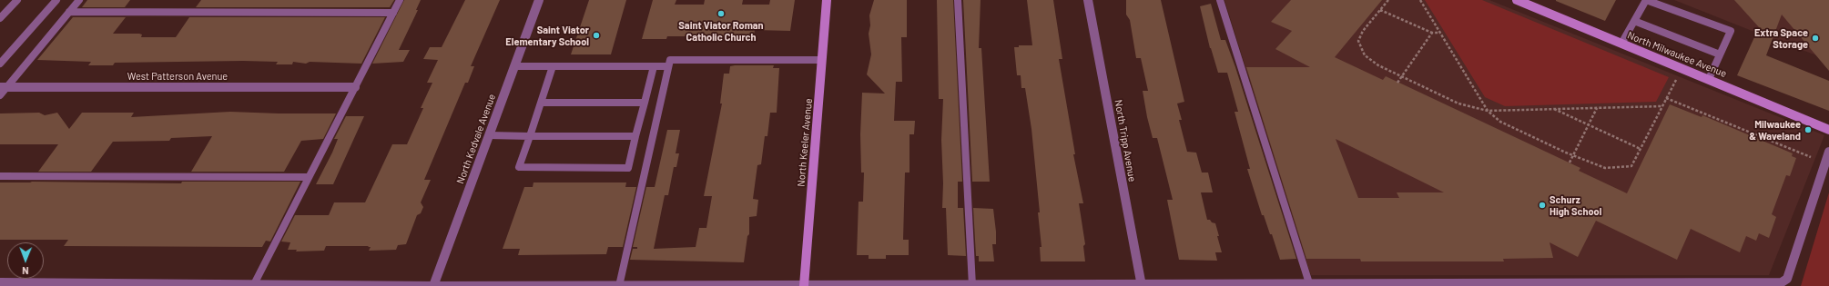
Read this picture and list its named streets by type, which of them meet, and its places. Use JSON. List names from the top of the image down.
{
  "streets": {
    "street": [
      "North Milwaukee Avenue",
      "West Patterson Avenue",
      "North Kedvale Avenue",
      "North Tripp Avenue",
      "North Keeler Avenue"
    ]
  },
  "places": [
    "Saint Viator Roman Catholic Church",
    "Saint Viator Elementary School",
    "Extra Space Storage",
    "Milwaukee & Waveland",
    "Schurz High School"
  ],
  "north": "bottom"
}
